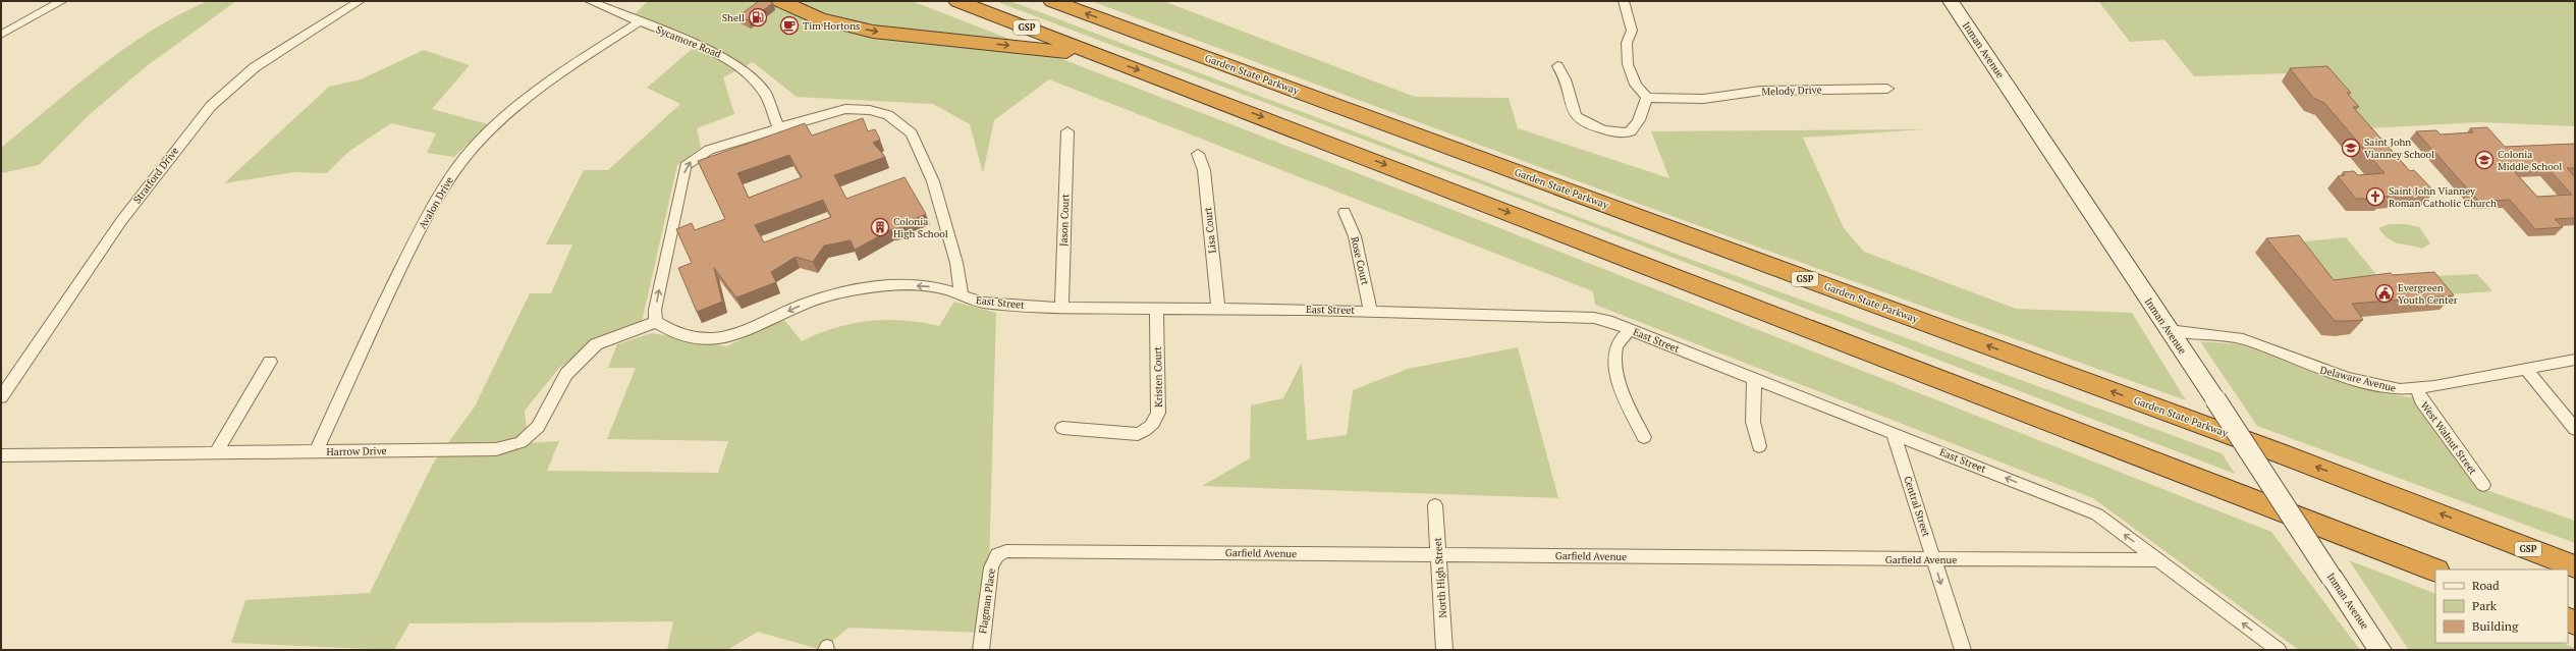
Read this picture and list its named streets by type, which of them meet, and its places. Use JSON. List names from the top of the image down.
{
  "streets": {
    "highway": ["GSP", "Garden State Parkway"],
    "main road": ["Inman Avenue"],
    "street": [
      "Sycamore Road",
      "Melody Drive",
      "Stratford Drive",
      "Avalon Drive",
      "Jason Court",
      "Lisa Court",
      "Rose Court",
      "East Street",
      "Kristen Court",
      "Delaware Avenue",
      "West Walnut Street",
      "Harrow Drive",
      "Central Street",
      "Garfield Avenue",
      "North High Street",
      "Flagman Place"
    ]
  },
  "crossings": [
    ["Sycamore Road", "Avalon Drive"],
    ["Inman Avenue", "Delaware Avenue"],
    ["Avalon Drive", "Harrow Drive"],
    ["Jason Court", "East Street"],
    ["Lisa Court", "East Street"],
    ["Rose Court", "East Street"],
    ["East Street", "Kristen Court"],
    ["East Street", "Harrow Drive"],
    ["East Street", "Central Street"],
    ["East Street", "Garfield Avenue"],
    ["Delaware Avenue", "West Walnut Street"],
    ["Central Street", "Garfield Avenue"],
    ["Garfield Avenue", "North High Street"],
    ["Garfield Avenue", "Flagman Place"]
  ],
  "one_way": ["East Street", "Central Street"],
  "places": {
    "fuel station": ["Shell"],
    "cafe": ["Tim Hortons"],
    "school or university": ["Saint John Vianney School", "Colonia Middle School"],
    "church": ["Saint John Vianney Roman Catholic Church"],
    "building": ["Colonia High School"],
    "public building": ["Evergreen Youth Center"]
  },
  "legend": ["Road", "Park", "Building"]
}
